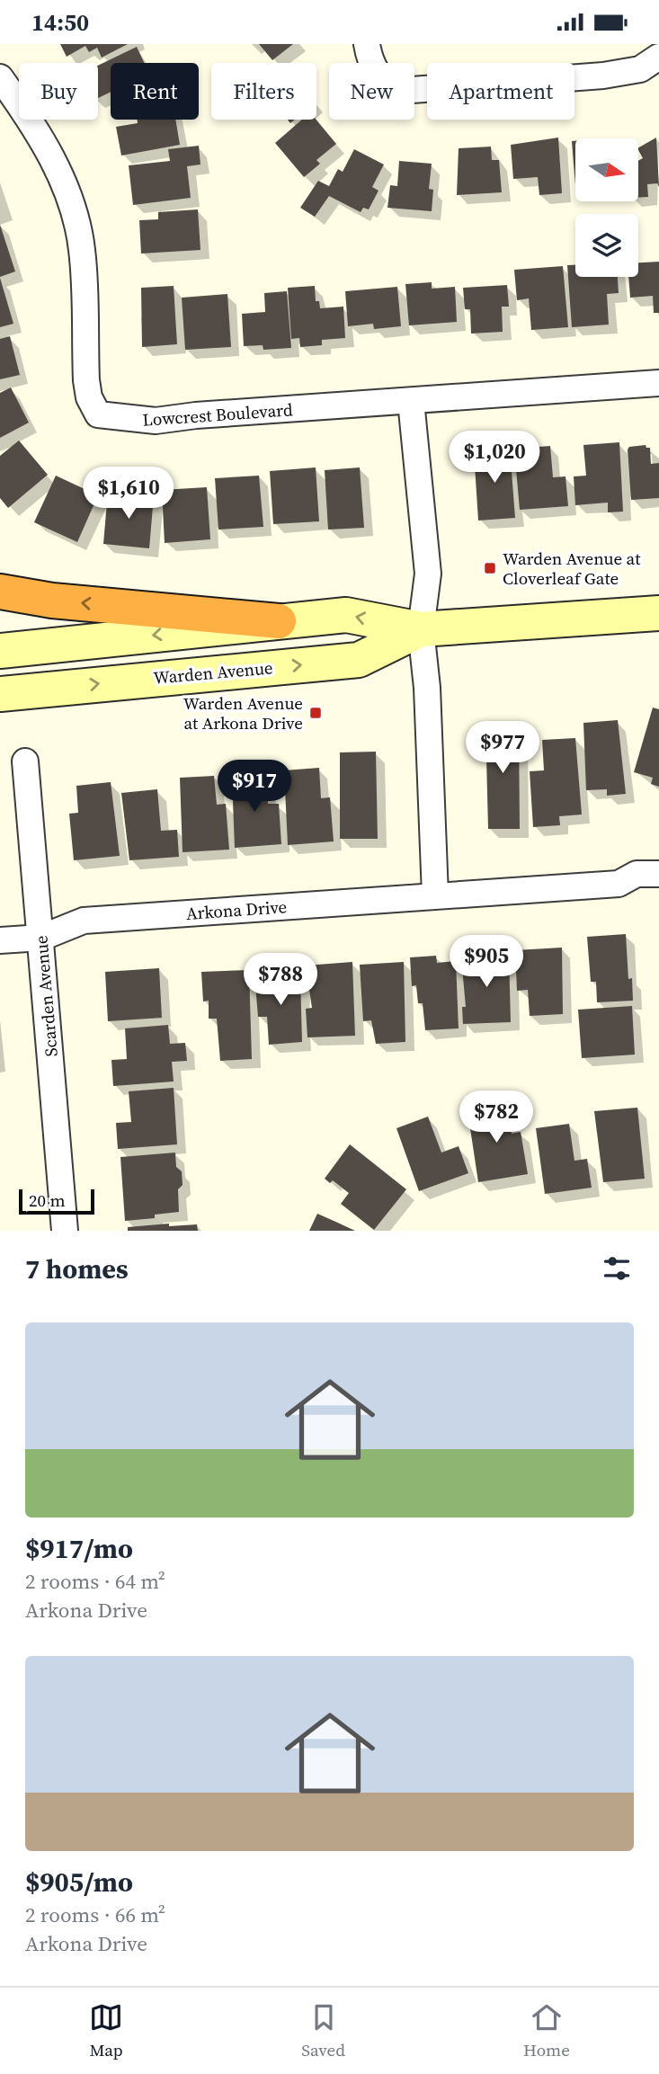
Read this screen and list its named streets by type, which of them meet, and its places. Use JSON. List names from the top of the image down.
{
  "streets": {
    "main road": ["Warden Avenue"],
    "street": ["Lowcrest Boulevard", "Arkona Drive", "Scarden Avenue"]
  },
  "crossings": [
    ["Arkona Drive", "Scarden Avenue"]
  ],
  "places": {
    "transit": ["Warden Avenue at Cloverleaf Gate", "Warden Avenue at Arkona Drive"]
  },
  "scale_bar": "20 m",
  "north": "right",
  "page": {
    "status": "14:50",
    "chip": [
      "Buy",
      "Rent",
      "Filters",
      "New",
      "Apartment"
    ],
    "price": [
      "$1,020",
      "$1,610",
      "$977",
      "$917",
      "$905",
      "$788",
      "$782"
    ],
    "scale": "20 m",
    "heading": "7 homes",
    "list": [
      {
        "name": "$917/mo",
        "note": "2 rooms · 64 m² · Arkona Drive"
      },
      {
        "name": "$905/mo",
        "note": "2 rooms · 66 m² · Arkona Drive"
      }
    ],
    "tabs": ["Map", "Saved", "Home"]
  }
}
